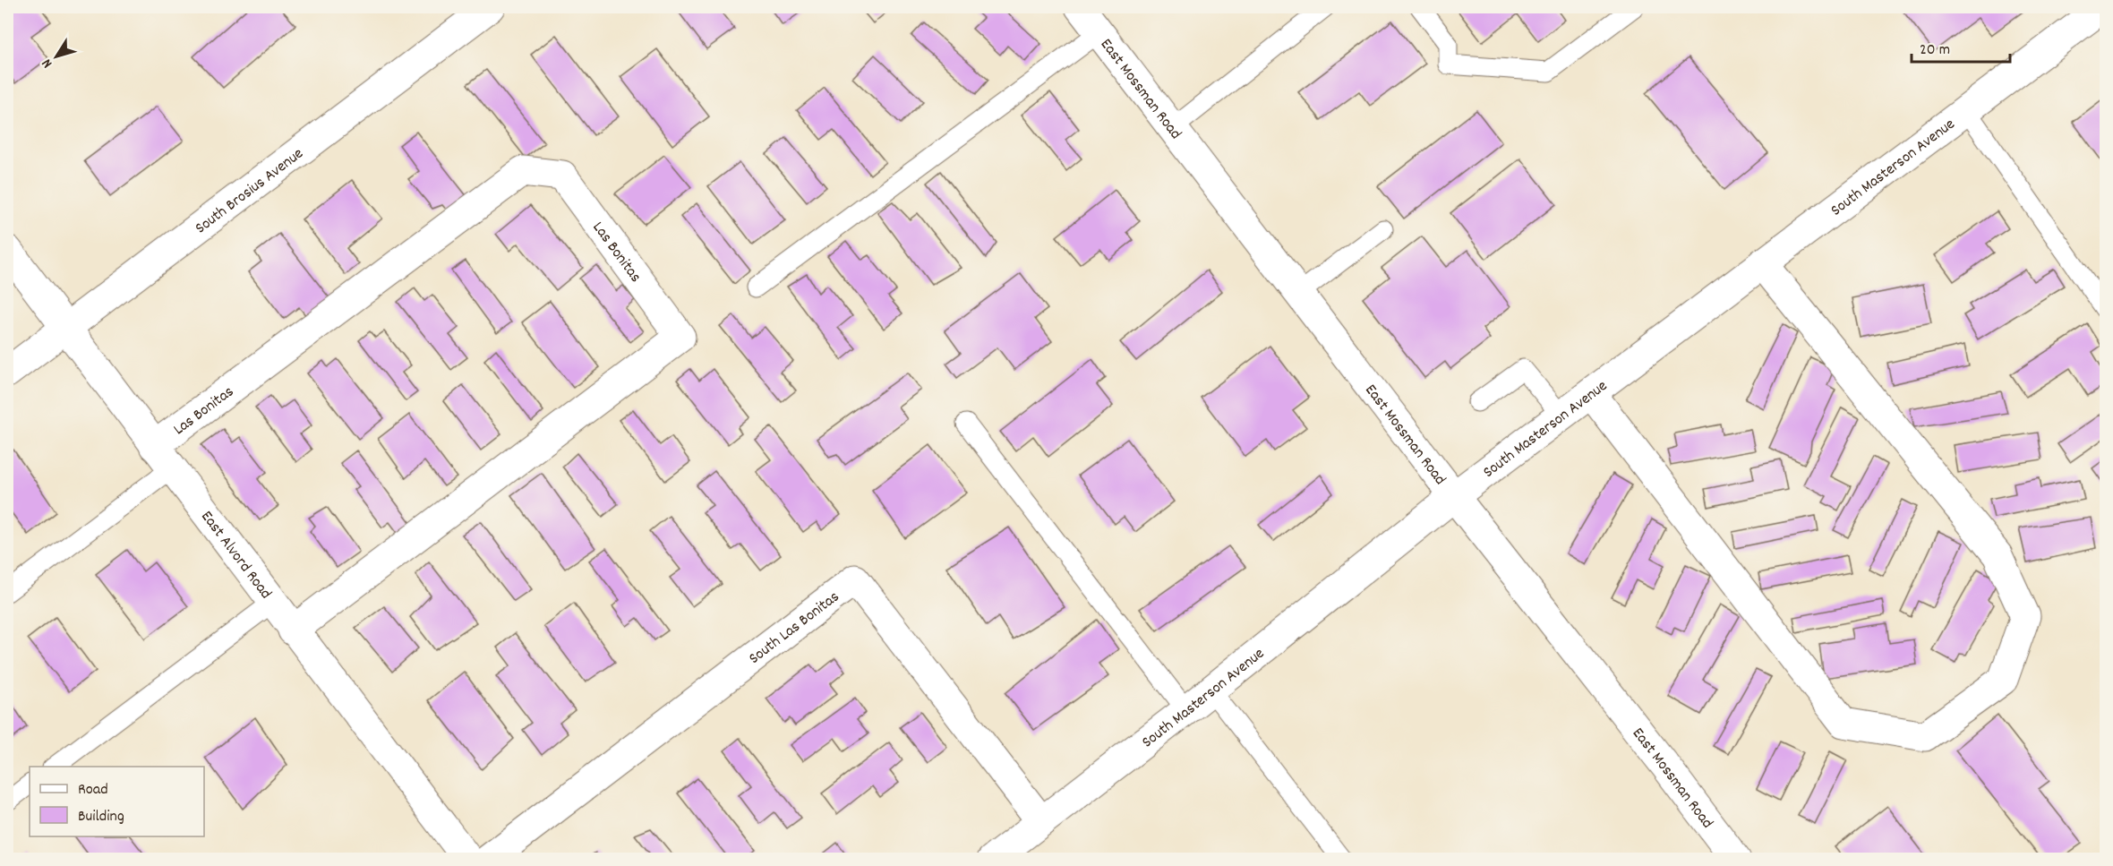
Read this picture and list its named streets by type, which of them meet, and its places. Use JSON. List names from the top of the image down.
{
  "streets": {
    "street": [
      "East Mossman Road",
      "South Masterson Avenue",
      "South Brosius Avenue",
      "Las Bonitas",
      "East Alvord Road",
      "South Las Bonitas"
    ]
  },
  "crossings": [
    ["East Mossman Road", "South Masterson Avenue"],
    ["South Masterson Avenue", "South Las Bonitas"],
    ["South Brosius Avenue", "East Alvord Road"],
    ["Las Bonitas", "East Alvord Road"]
  ],
  "legend": ["Road", "Building"],
  "scale_bar": "20 m",
  "north": "bottom left"
}
